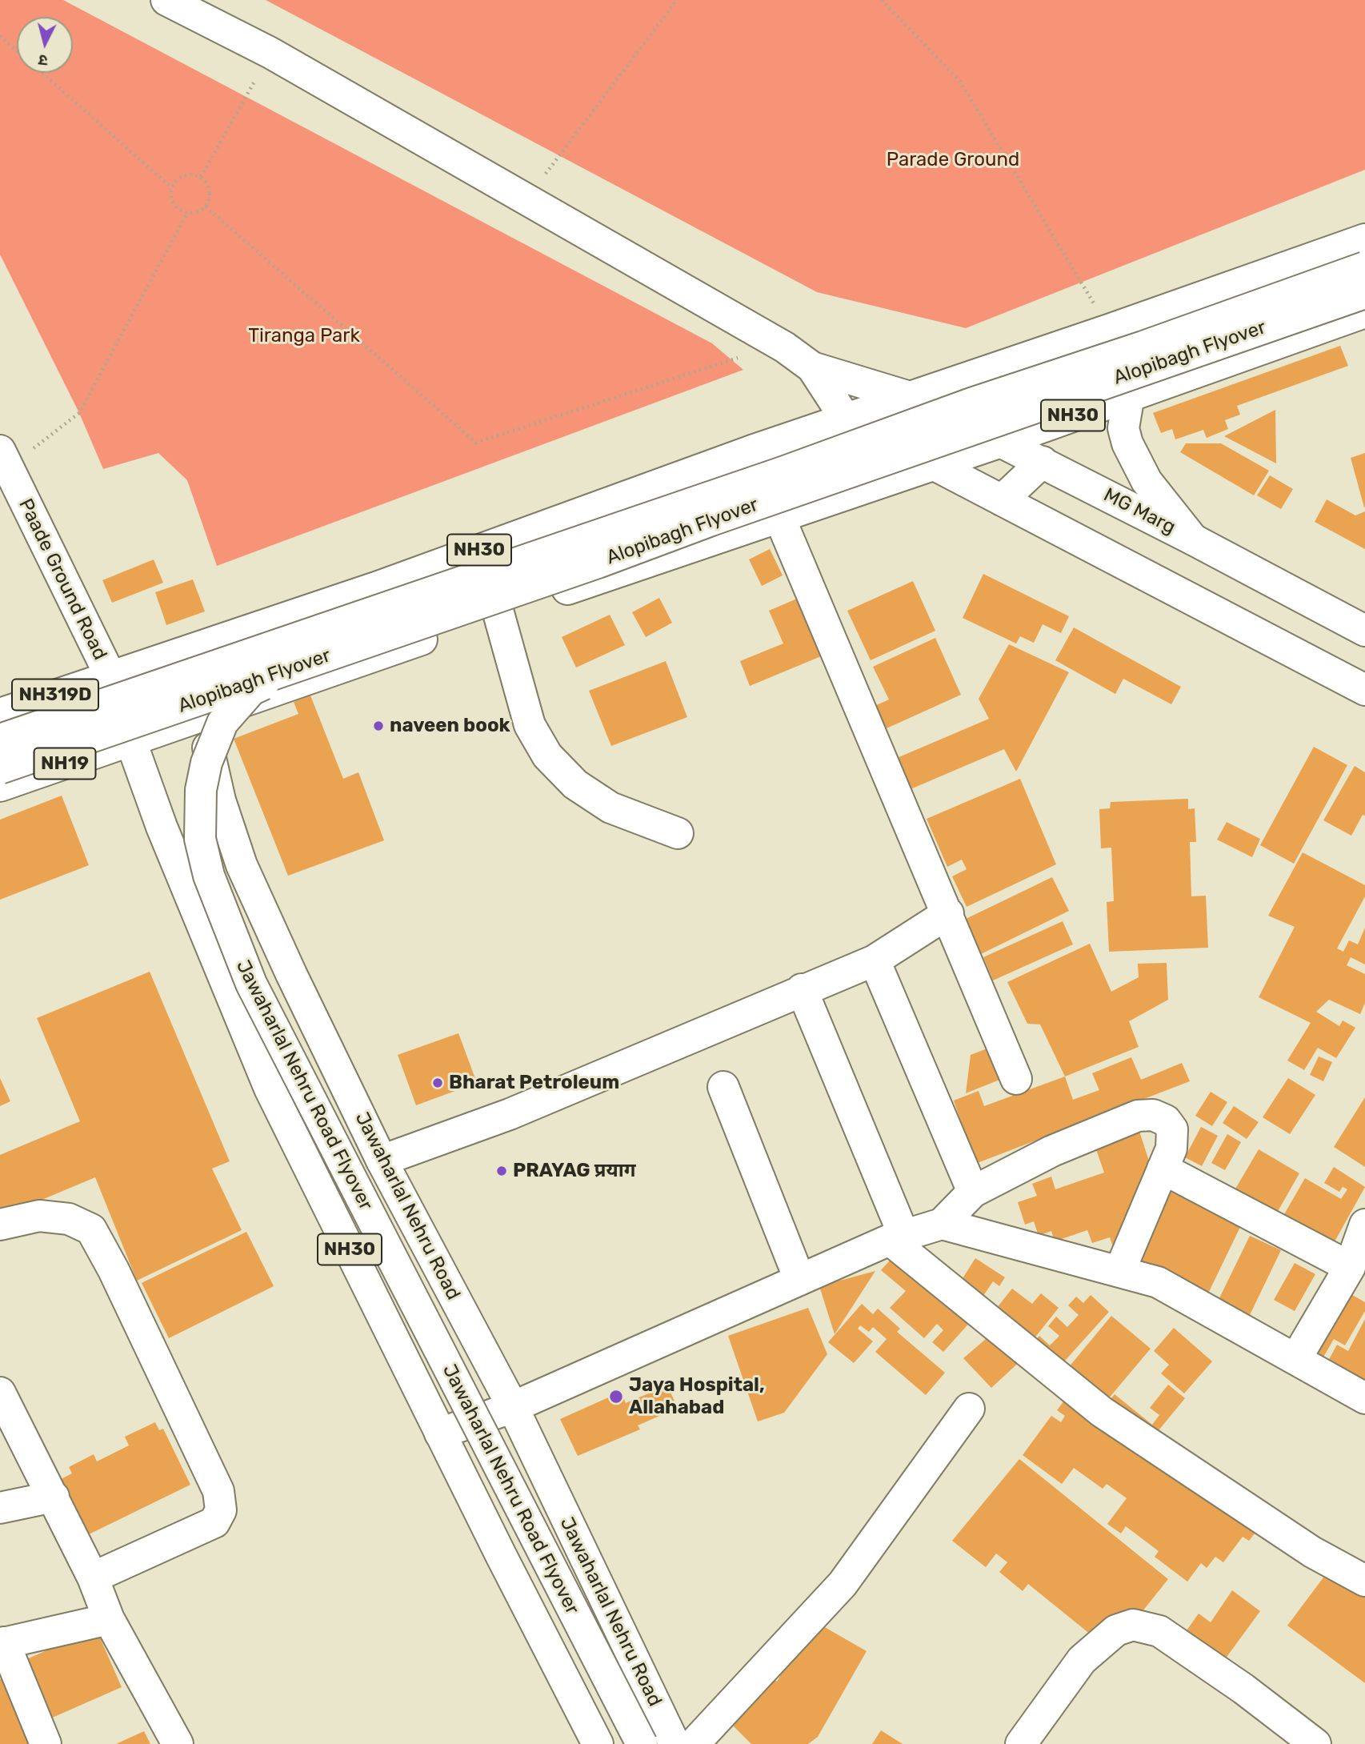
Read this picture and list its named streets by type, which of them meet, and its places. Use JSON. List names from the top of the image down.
{
  "streets": {
    "main road": [
      "Alopibagh Flyover",
      "NH30",
      "MG Marg",
      "Paade Ground Road",
      "NH319D",
      "NH19",
      "Jawaharlal Nehru Road Flyover",
      "Jawaharlal Nehru Road"
    ]
  },
  "crossings": [
    ["Alopibagh Flyover", "Jawaharlal Nehru Road Flyover"],
    ["NH30", "MG Marg"],
    ["NH30", "Paade Ground Road"],
    ["NH30", "NH319D"],
    ["NH30", "NH19"],
    ["NH30", "Jawaharlal Nehru Road"],
    ["Paade Ground Road", "NH319D"],
    ["Paade Ground Road", "NH19"]
  ],
  "parks": ["Parade Ground", "Tiranga Park"],
  "places": [
    "naveen book",
    "Bharat Petroleum",
    "PRAYAG प्रयाग",
    "Jaya Hospital, Allahabad"
  ],
  "north": "bottom"
}
